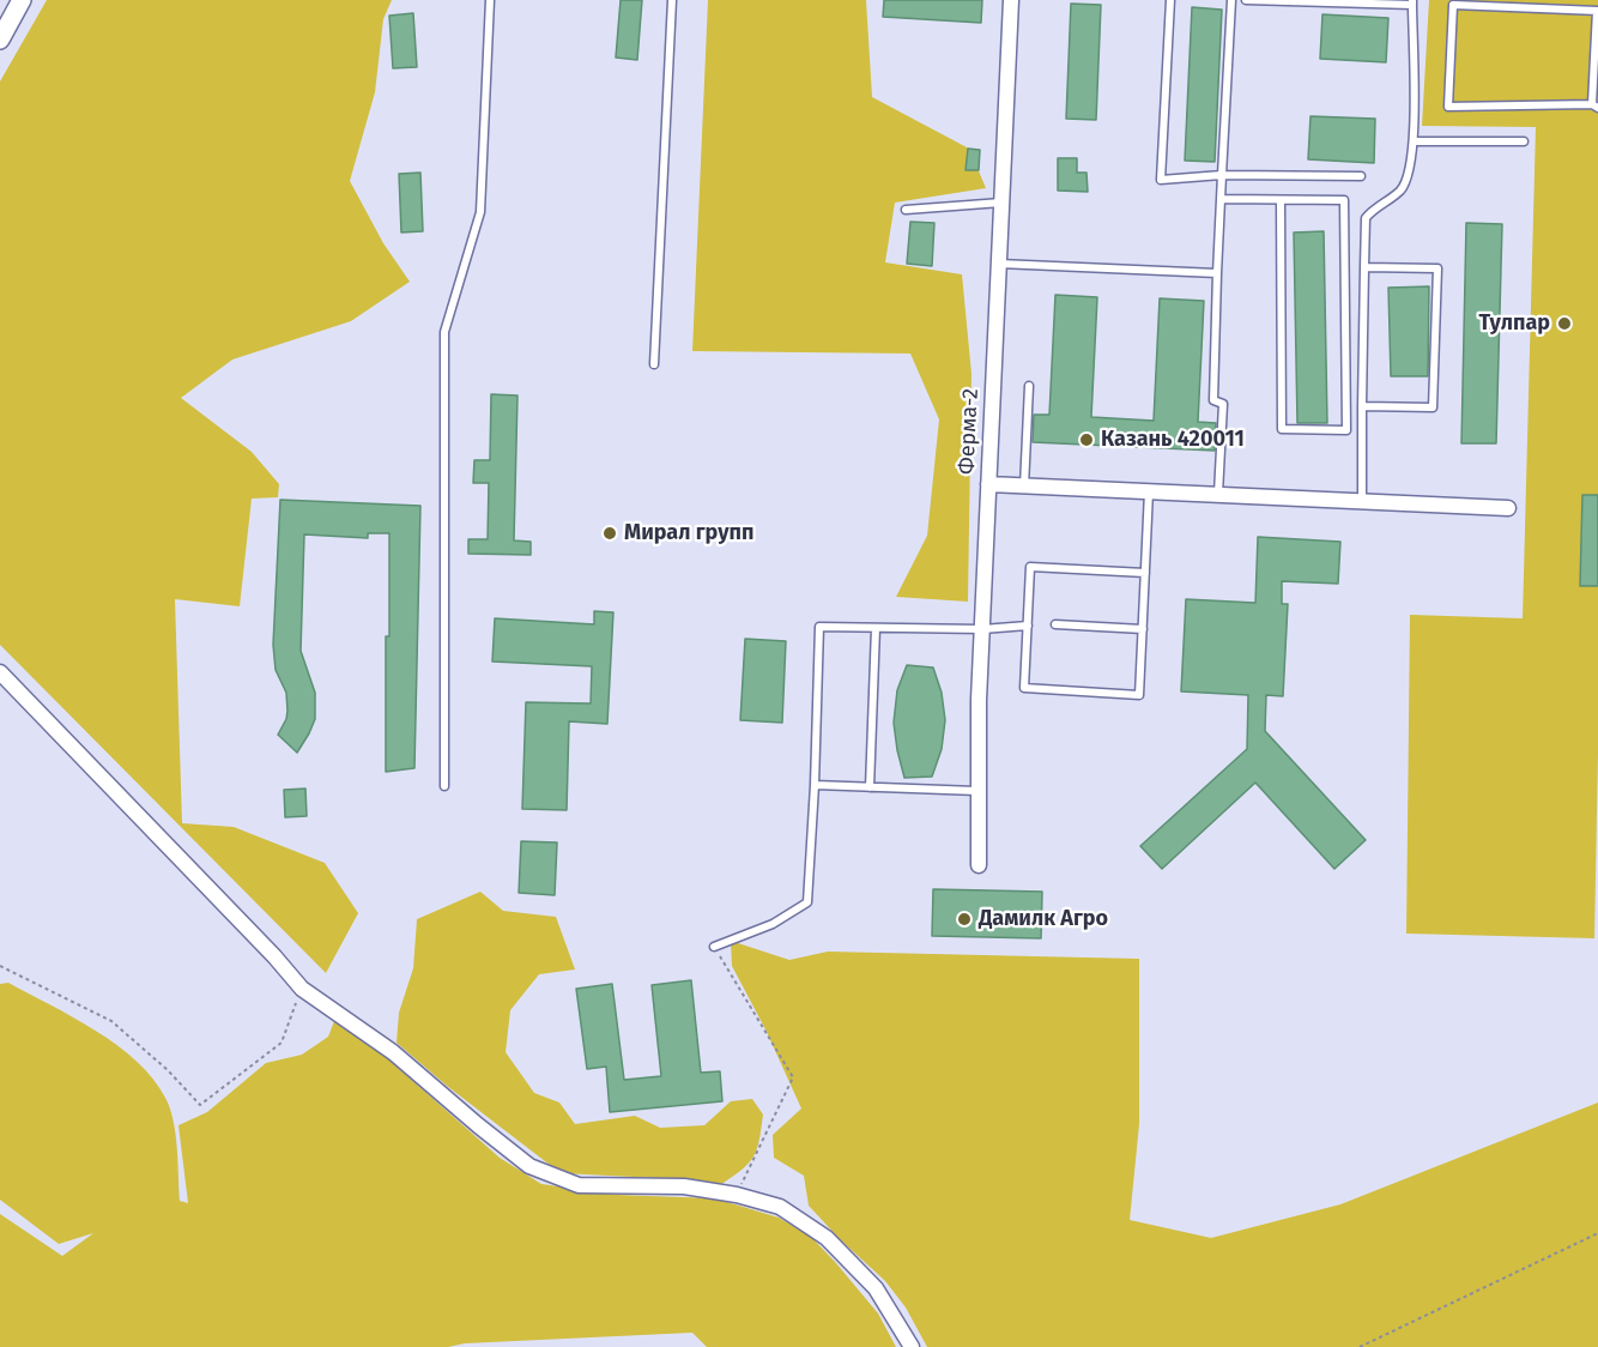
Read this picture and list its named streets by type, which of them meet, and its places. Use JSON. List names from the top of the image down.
{
  "streets": {
    "street": ["Ферма-2"]
  },
  "places": [
    "Тулпар",
    "Казань 420011",
    "Мирал групп",
    "Дамилк Агро"
  ]
}
